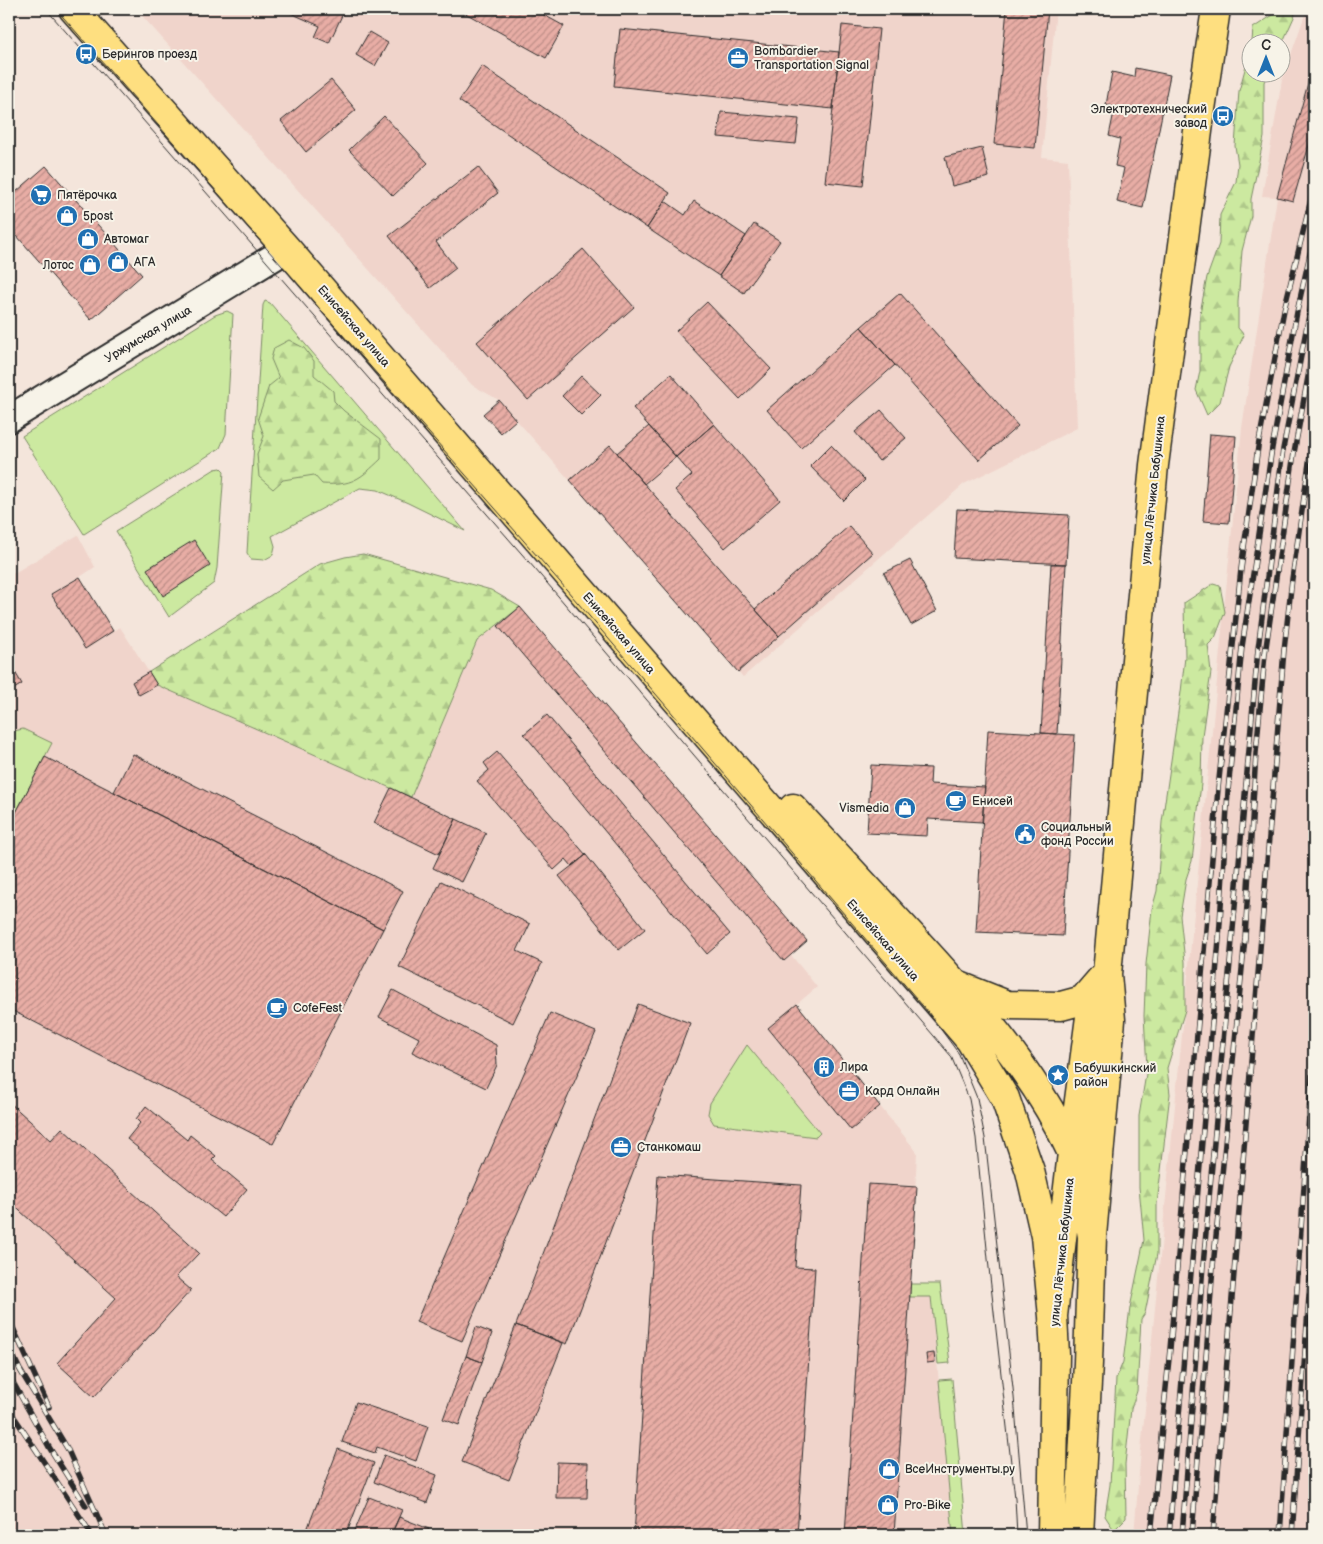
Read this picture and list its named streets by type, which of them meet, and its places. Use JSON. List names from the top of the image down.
{
  "streets": {
    "main road": ["Енисейская улица", "улица Лётчика Бабушкина"],
    "street": ["Уржумская улица"]
  },
  "crossings": [
    ["Енисейская улица", "Уржумская улица"],
    ["Енисейская улица", "улица Лётчика Бабушкина"]
  ],
  "places": {
    "bus stop": ["Берингов проезд", "Электротехнический завод"],
    "office": ["Bombardier Transportation Signal", "Кард Онлайн", "Станкомаш"],
    "supermarket": ["Пятёрочка"],
    "shop": [
      "5post",
      "Автомаг",
      "АГА",
      "Лотос",
      "Vismedia",
      "ВсеИнструменты.ру",
      "Pro-Bike"
    ],
    "cafe": ["Енисей", "CofeFest"],
    "public building": ["Социальный фонд России"],
    "building": ["Лира"],
    "place": ["Бабушкинский район"]
  },
  "north": "top"
}
